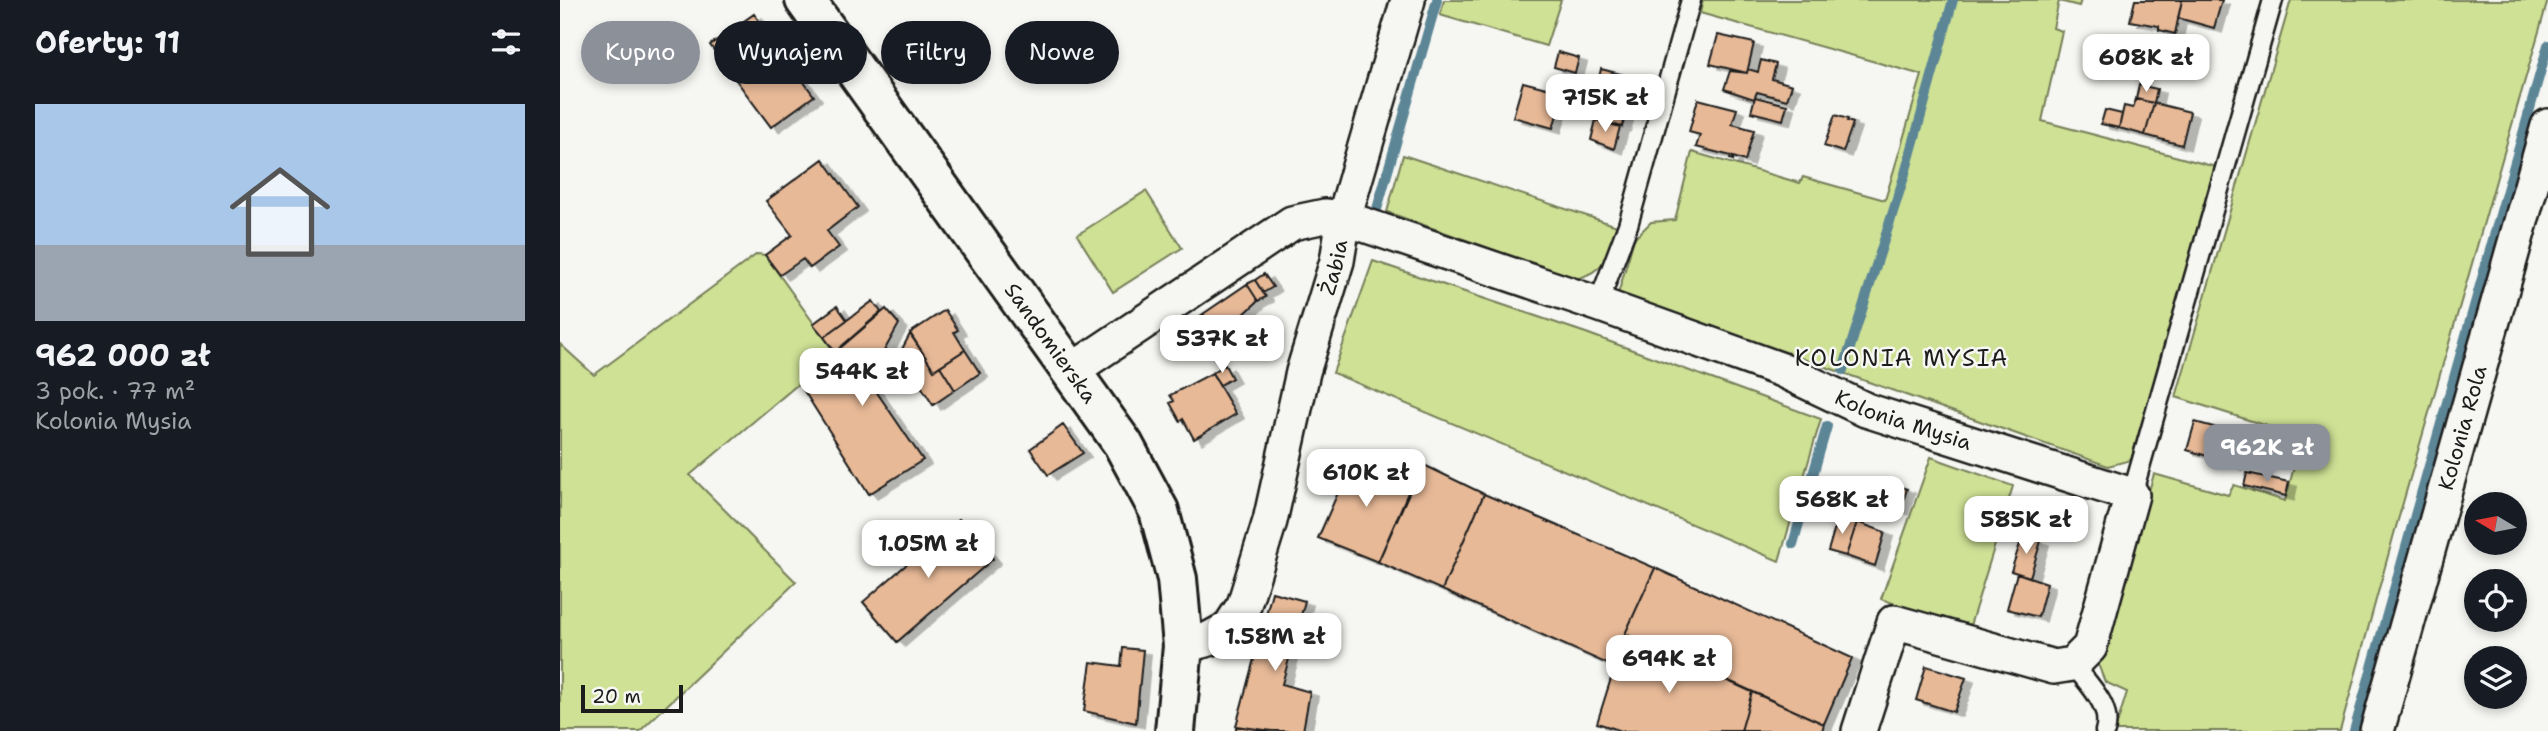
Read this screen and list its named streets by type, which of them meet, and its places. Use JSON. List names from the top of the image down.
{
  "streets": {
    "street": [
      "Żabia",
      "Sandomierska",
      "Kolonia Mysia",
      "Kolonia Rola"
    ]
  },
  "crossings": [
    ["Żabia", "Sandomierska"],
    ["Żabia", "Kolonia Mysia"]
  ],
  "districts": ["KOLONIA MYSIA"],
  "scale_bar": "20 m",
  "north": "left",
  "page": {
    "heading": "Oferty: 11",
    "chip": [
      "Kupno",
      "Wynajem",
      "Filtry",
      "Nowe"
    ],
    "price": [
      "608K zł",
      "715K zł",
      "537K zł",
      "544K zł",
      "962K zł",
      "610K zł",
      "568K zł",
      "585K zł",
      "1.05M zł",
      "1.58M zł",
      "694K zł"
    ],
    "list": [
      {
        "name": "962 000 zł",
        "note": "3 pok. · 77 m² · Kolonia Mysia"
      }
    ],
    "scale": "20 m"
  }
}
